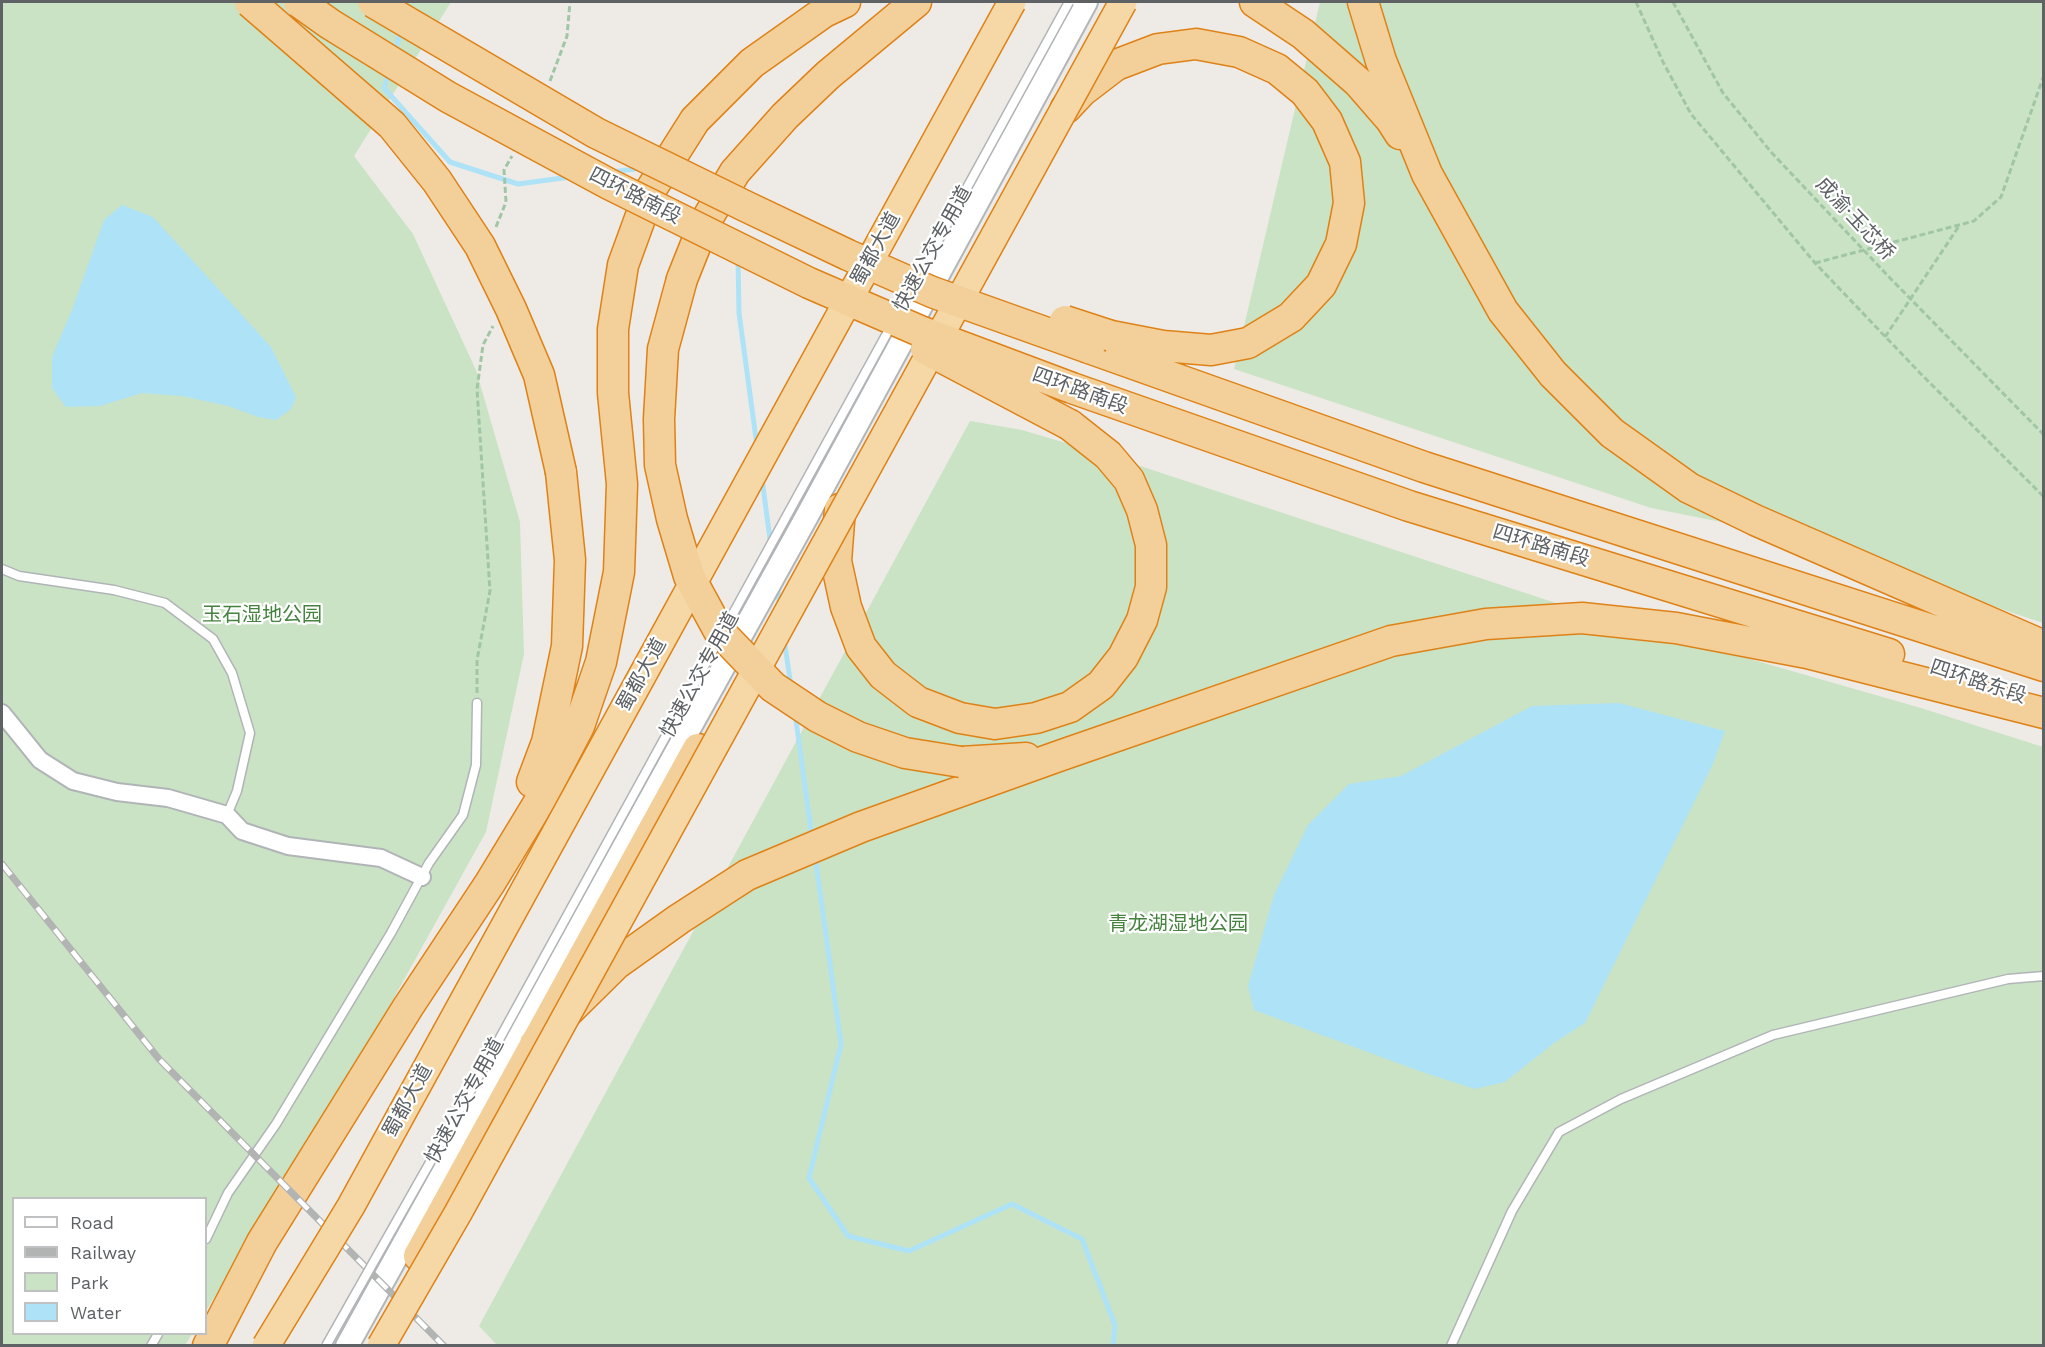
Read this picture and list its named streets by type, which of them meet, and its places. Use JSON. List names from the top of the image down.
{
  "streets": {
    "highway": ["四环路南段", "蜀都大道", "四环路东段"],
    "lane": ["快速公交专用道"],
    "path": ["成渝·玉芯桥"]
  },
  "crossings": [
    ["四环路南段", "四环路东段"]
  ],
  "parks": ["玉石湿地公园", "青龙湖湿地公园"],
  "legend": [
    "Road",
    "Railway",
    "Park",
    "Water"
  ]
}
